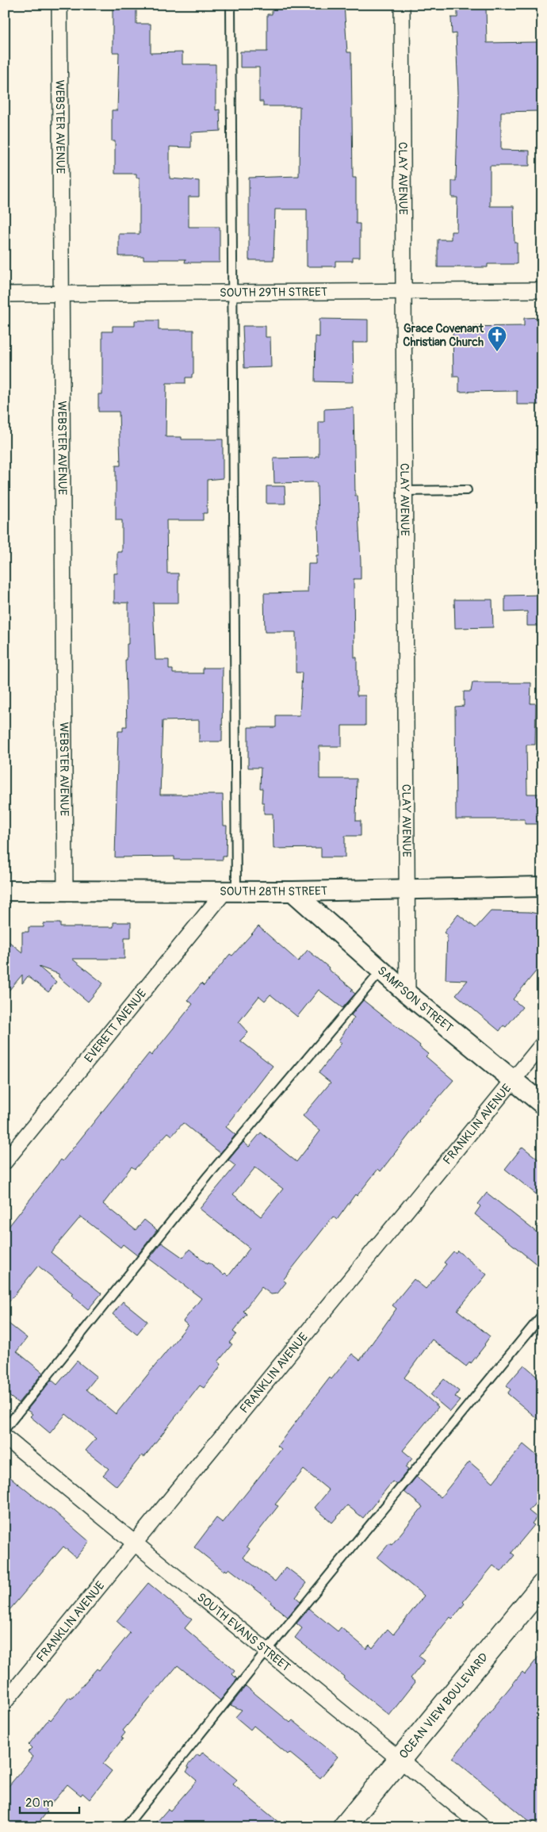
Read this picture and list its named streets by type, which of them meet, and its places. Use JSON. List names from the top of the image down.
{
  "streets": {
    "main road": ["OCEAN VIEW BOULEVARD"],
    "street": [
      "WEBSTER AVENUE",
      "CLAY AVENUE",
      "SOUTH 29TH STREET",
      "SOUTH 28TH STREET",
      "SAMPSON STREET",
      "EVERETT AVENUE",
      "FRANKLIN AVENUE",
      "SOUTH EVANS STREET"
    ]
  },
  "crossings": [
    ["WEBSTER AVENUE", "SOUTH 29TH STREET"],
    ["WEBSTER AVENUE", "SOUTH 28TH STREET"],
    ["CLAY AVENUE", "SOUTH 29TH STREET"],
    ["CLAY AVENUE", "SOUTH 28TH STREET"],
    ["CLAY AVENUE", "SAMPSON STREET"],
    ["SOUTH 28TH STREET", "SAMPSON STREET"],
    ["SOUTH 28TH STREET", "EVERETT AVENUE"],
    ["SAMPSON STREET", "FRANKLIN AVENUE"],
    ["FRANKLIN AVENUE", "SOUTH EVANS STREET"],
    ["SOUTH EVANS STREET", "OCEAN VIEW BOULEVARD"]
  ],
  "places": {
    "church": ["Grace Covenant Christian Church"]
  },
  "scale_bar": "20 m"
}
